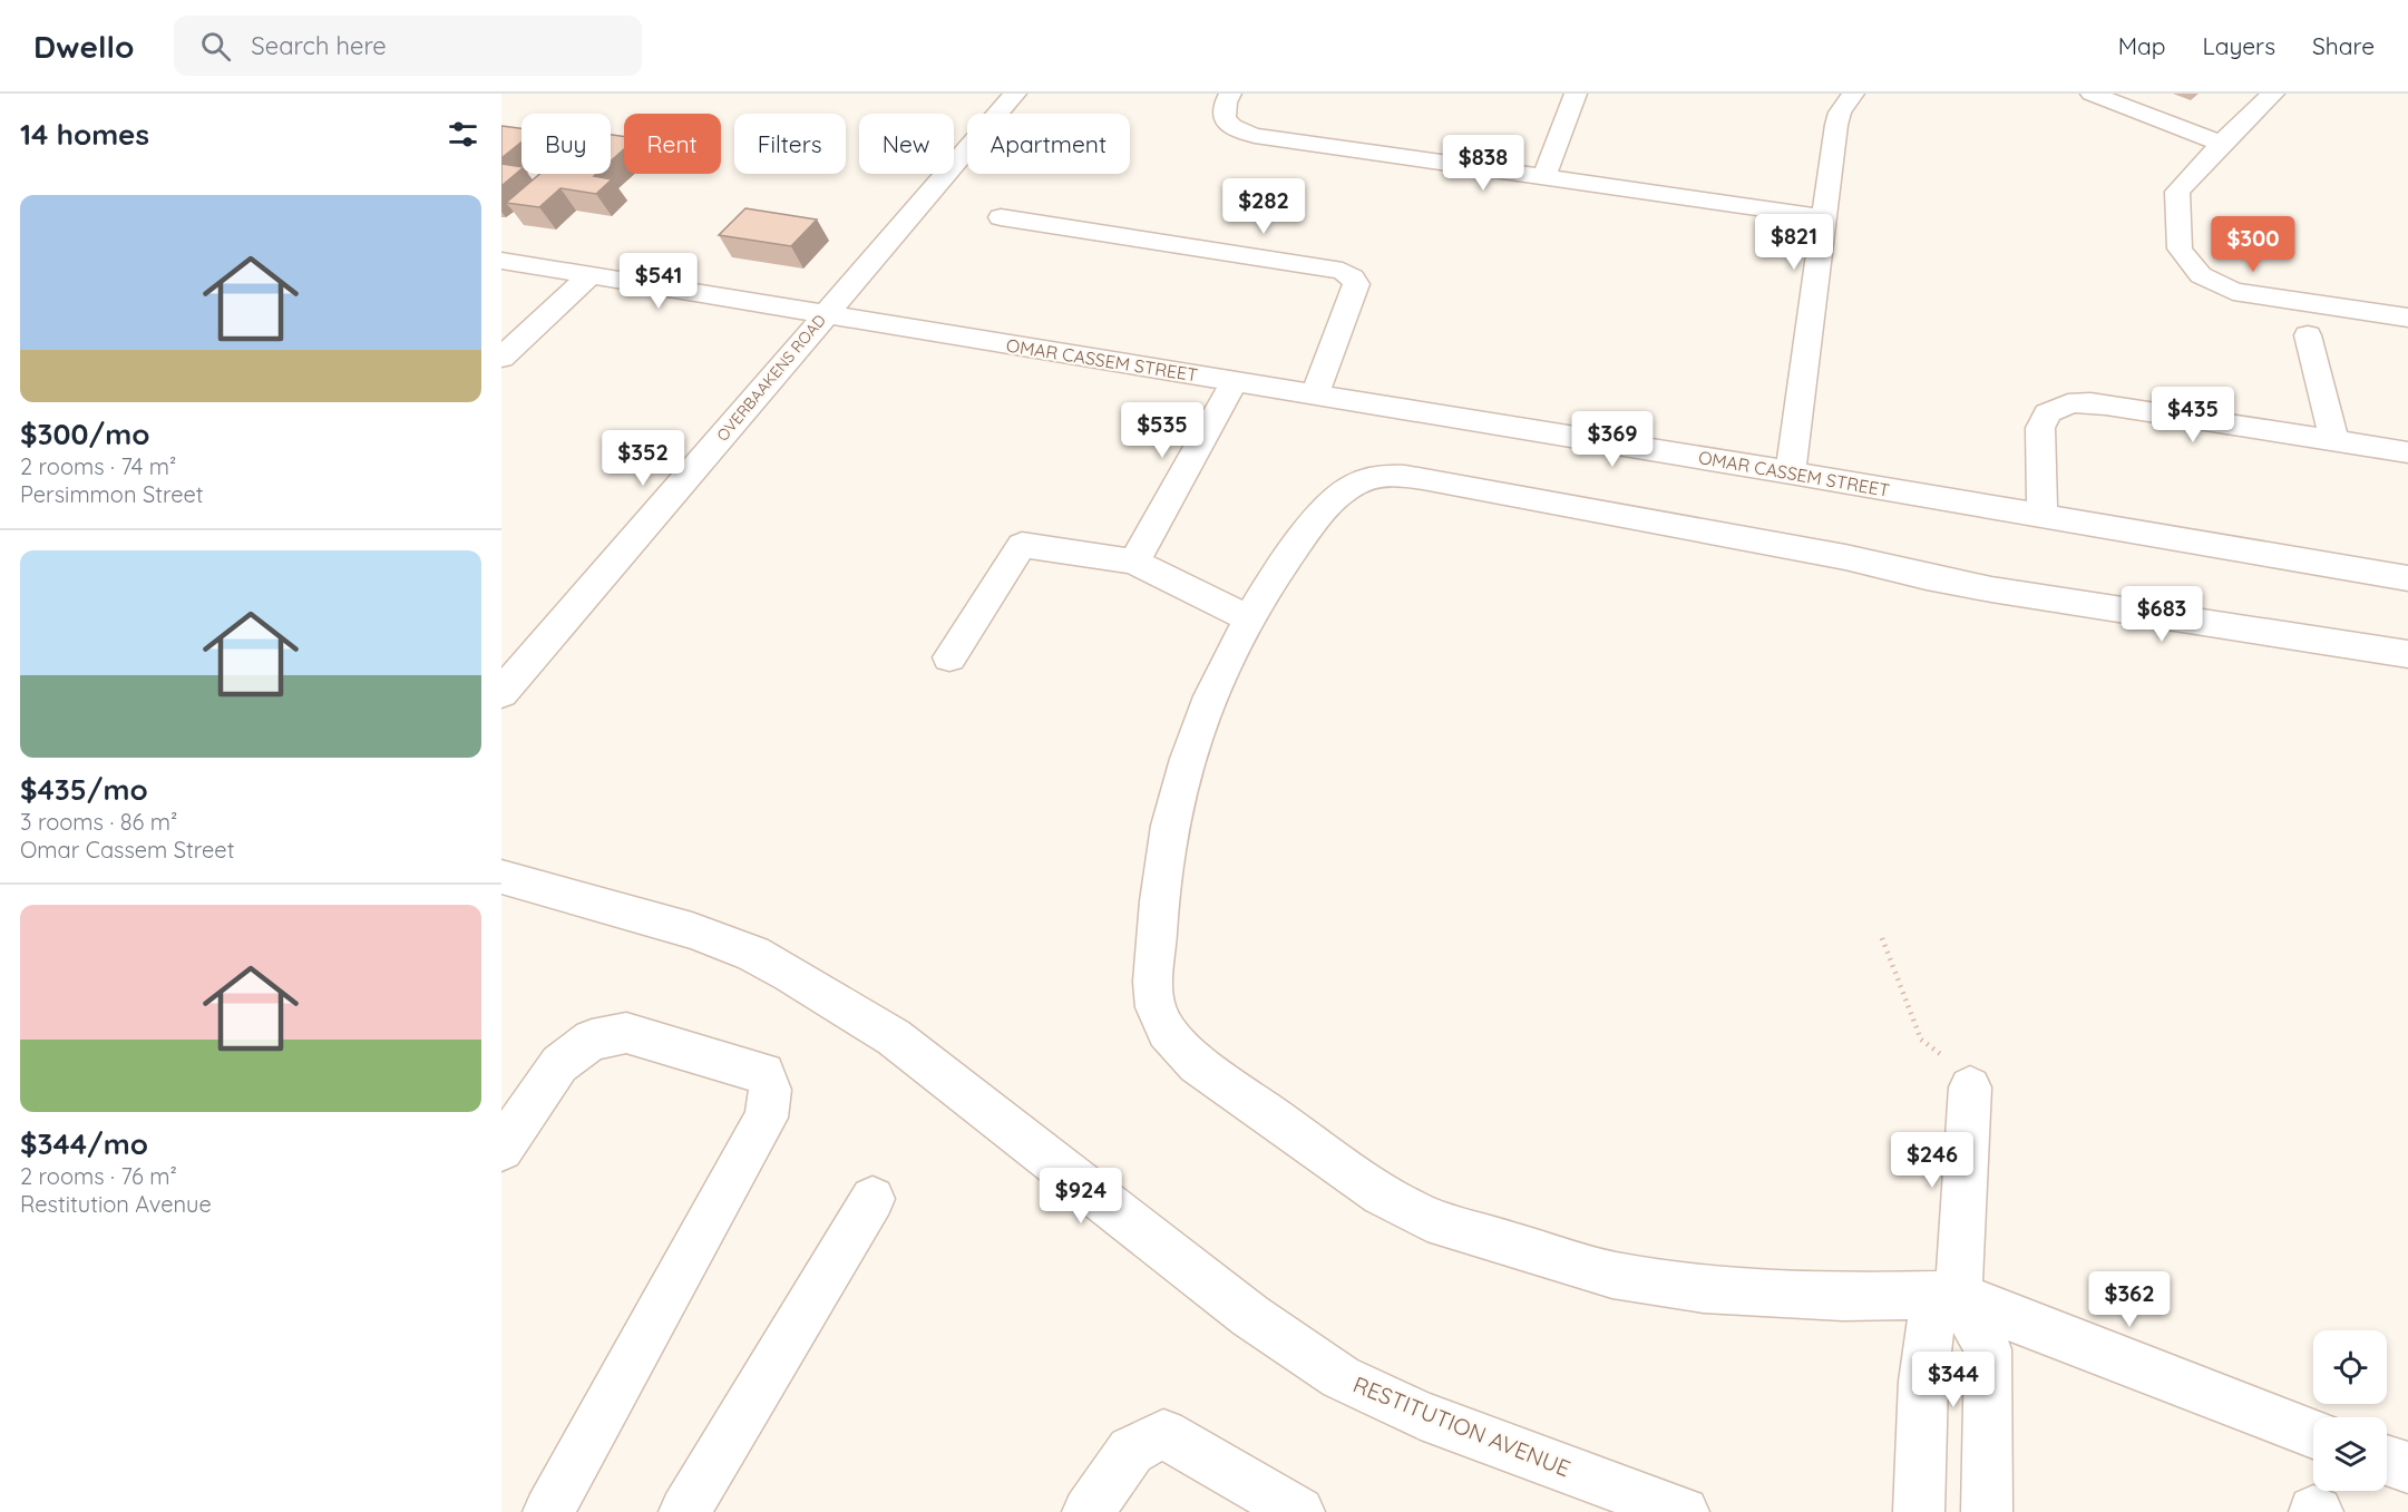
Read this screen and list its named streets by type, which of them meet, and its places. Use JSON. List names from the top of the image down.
{
  "streets": {
    "street": ["OMAR CASSEM STREET", "OVERBAAKENS ROAD", "RESTITUTION AVENUE"]
  },
  "crossings": [
    ["OMAR CASSEM STREET", "OVERBAAKENS ROAD"]
  ],
  "page": {
    "header": "Dwello",
    "search": "Search here",
    "nav": ["Map", "Layers", "Share"],
    "heading": "14 homes",
    "chip": [
      "Buy",
      "Rent",
      "Filters",
      "New",
      "Apartment"
    ],
    "price": [
      "$838",
      "$282",
      "$821",
      "$300",
      "$541",
      "$435",
      "$535",
      "$369",
      "$352",
      "$683",
      "$246",
      "$924",
      "$362",
      "$344"
    ],
    "list": [
      {
        "name": "$300/mo",
        "note": "2 rooms · 74 m² · Persimmon Street"
      },
      {
        "name": "$435/mo",
        "note": "3 rooms · 86 m² · Omar Cassem Street"
      },
      {
        "name": "$344/mo",
        "note": "2 rooms · 76 m² · Restitution Avenue"
      }
    ]
  }
}
